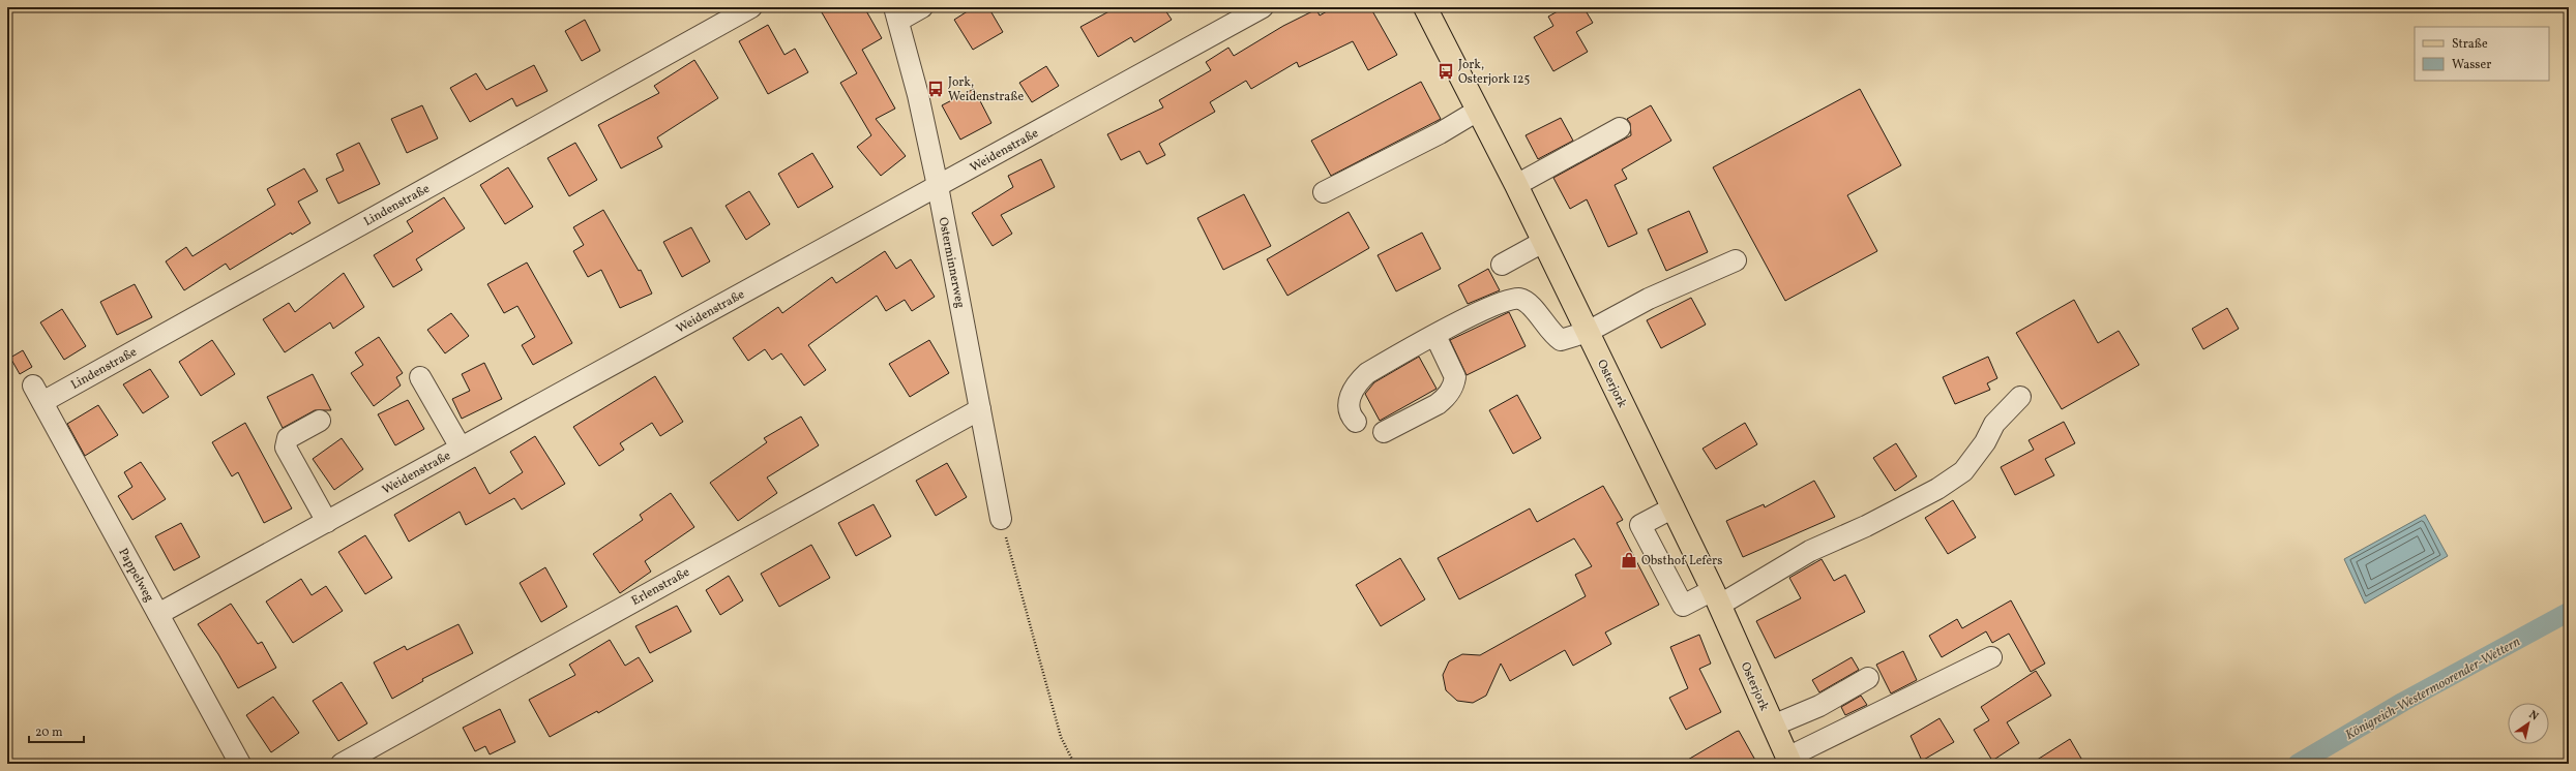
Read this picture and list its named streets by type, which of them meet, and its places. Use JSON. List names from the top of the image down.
{
  "streets": {
    "main road": ["Osterjork"],
    "street": [
      "Weidenstraße",
      "Lindenstraße",
      "Osterminnerweg",
      "Pappelweg",
      "Erlenstraße"
    ]
  },
  "crossings": [
    ["Weidenstraße", "Osterminnerweg"],
    ["Weidenstraße", "Pappelweg"],
    ["Lindenstraße", "Pappelweg"],
    ["Osterminnerweg", "Erlenstraße"]
  ],
  "water": ["Königreich-Westermoorender-Wettern"],
  "places": {
    "bus stop": ["Jork, Osterjork 125", "Jork, Weidenstraße"],
    "shop": ["Obsthof Lefers"]
  },
  "legend": ["Straße", "Wasser"],
  "scale_bar": "20 m",
  "north": "top right"
}
